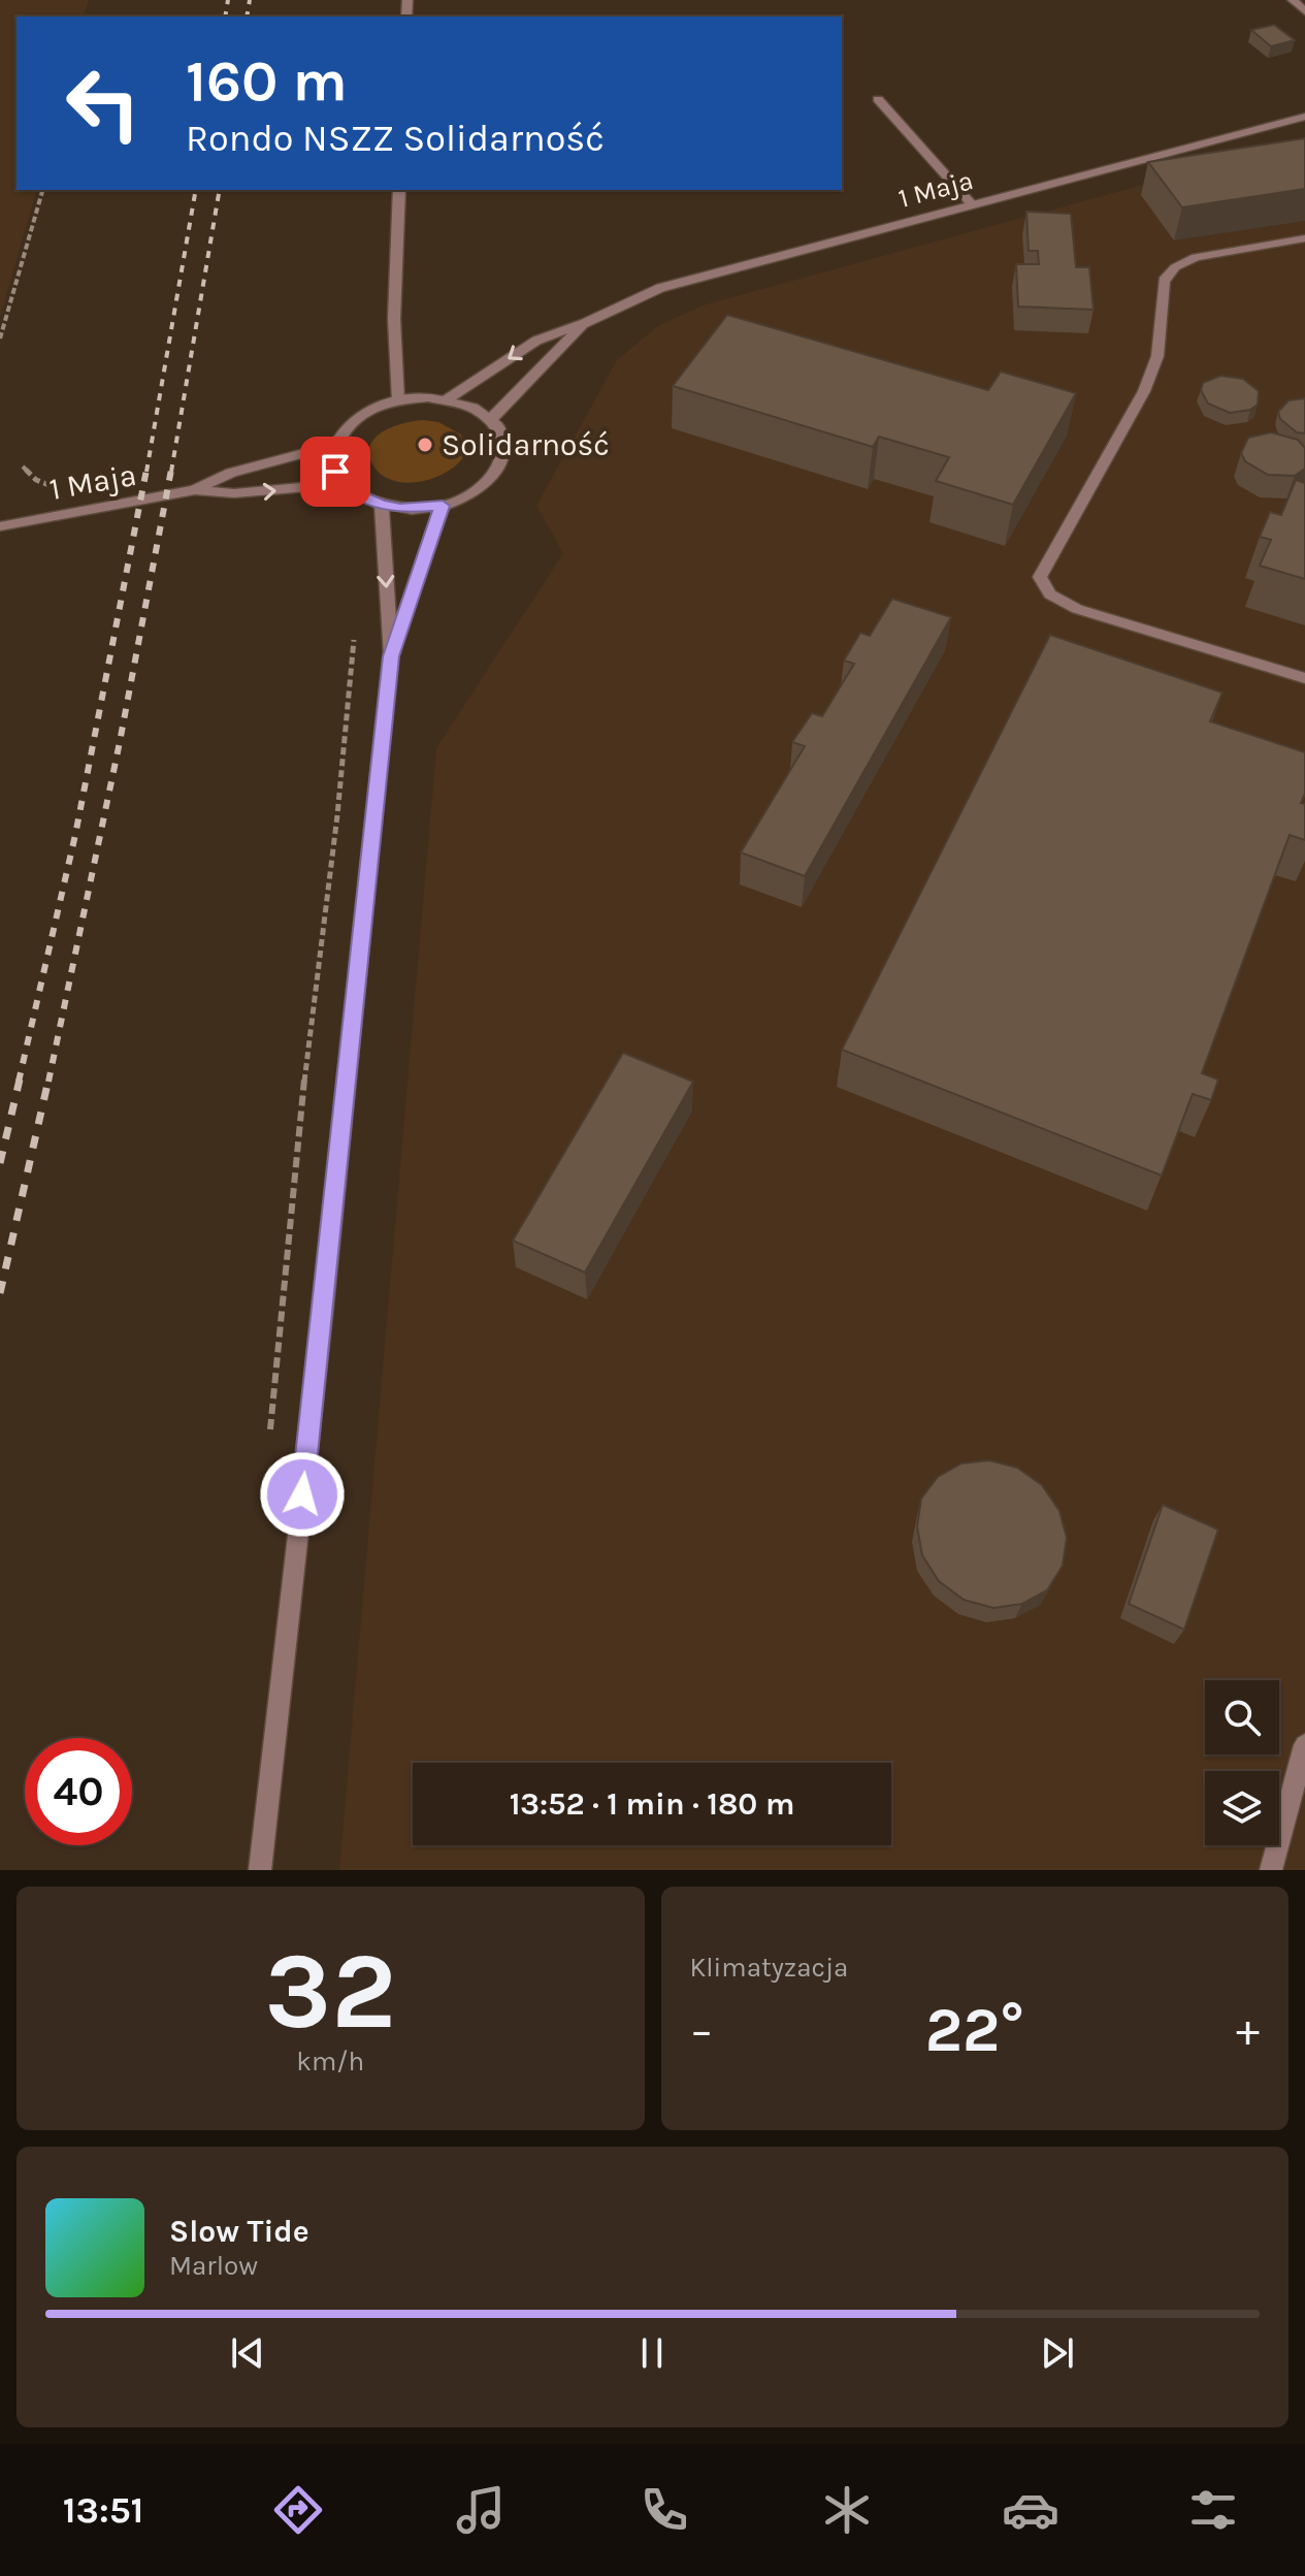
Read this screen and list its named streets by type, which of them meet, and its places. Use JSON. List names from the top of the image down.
{
  "streets": {
    "street": ["1 Maja"]
  },
  "places": ["Solidarność"],
  "page": {
    "turn": ["160 m", "Rondo NSZZ Solidarność"],
    "limit": "40",
    "trip": "13:52 · 1 min · 180 m",
    "tile": [
      ["32", "km/h"],
      "Klimatyzacja"
    ],
    "heat": ["−", "22°", "+"],
    "song": ["Slow Tide", "Marlow"],
    "tabs": "13:51"
  }
}
